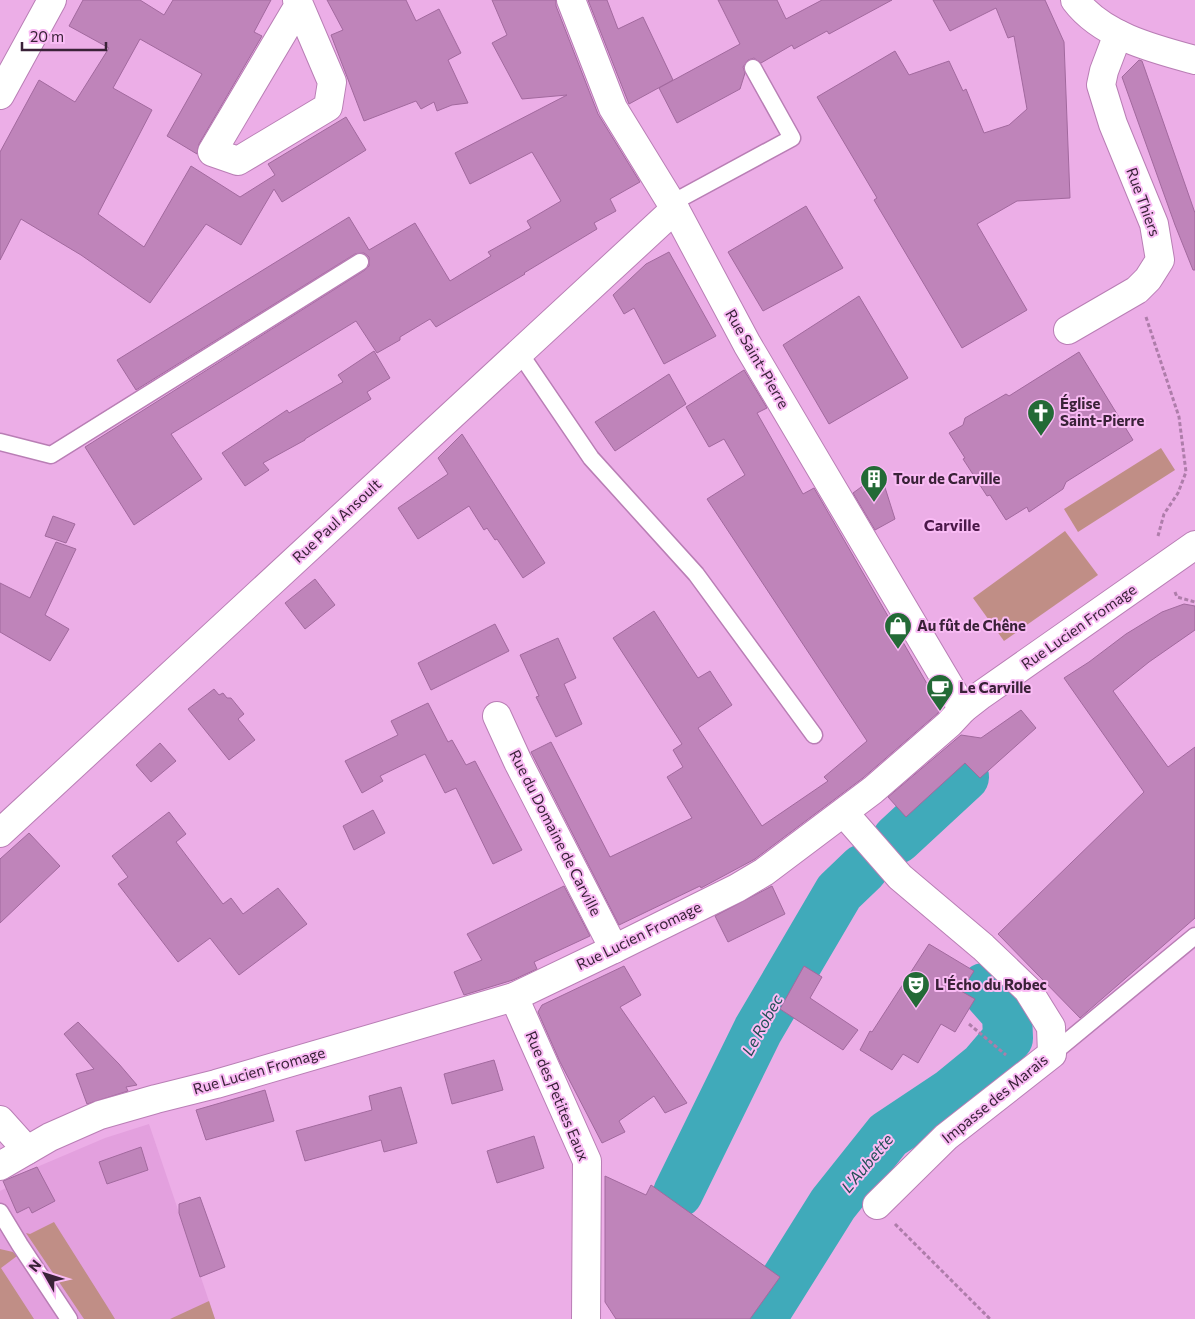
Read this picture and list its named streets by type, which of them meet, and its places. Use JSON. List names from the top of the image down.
{
  "streets": {
    "street": [
      "Rue Thiers",
      "Rue Saint-Pierre",
      "Rue Paul Ansoult",
      "Rue Lucien Fromage",
      "Rue du Domaine de Carville",
      "Rue des Petites Eaux",
      "Impasse des Marais"
    ]
  },
  "crossings": [
    ["Rue Saint-Pierre", "Rue Paul Ansoult"],
    ["Rue Saint-Pierre", "Rue Lucien Fromage"],
    ["Rue Lucien Fromage", "Rue du Domaine de Carville"],
    ["Rue Lucien Fromage", "Rue des Petites Eaux"],
    ["Rue Lucien Fromage", "Impasse des Marais"]
  ],
  "districts": ["Carville"],
  "water": ["Le Robec", "L'Aubette"],
  "places": {
    "church": ["Église Saint-Pierre"],
    "building": ["Tour de Carville"],
    "shop": ["Au fût de Chêne"],
    "cafe": ["Le Carville"],
    "theatre": ["L'Écho du Robec"]
  },
  "scale_bar": "20 m",
  "north": "top left"
}
